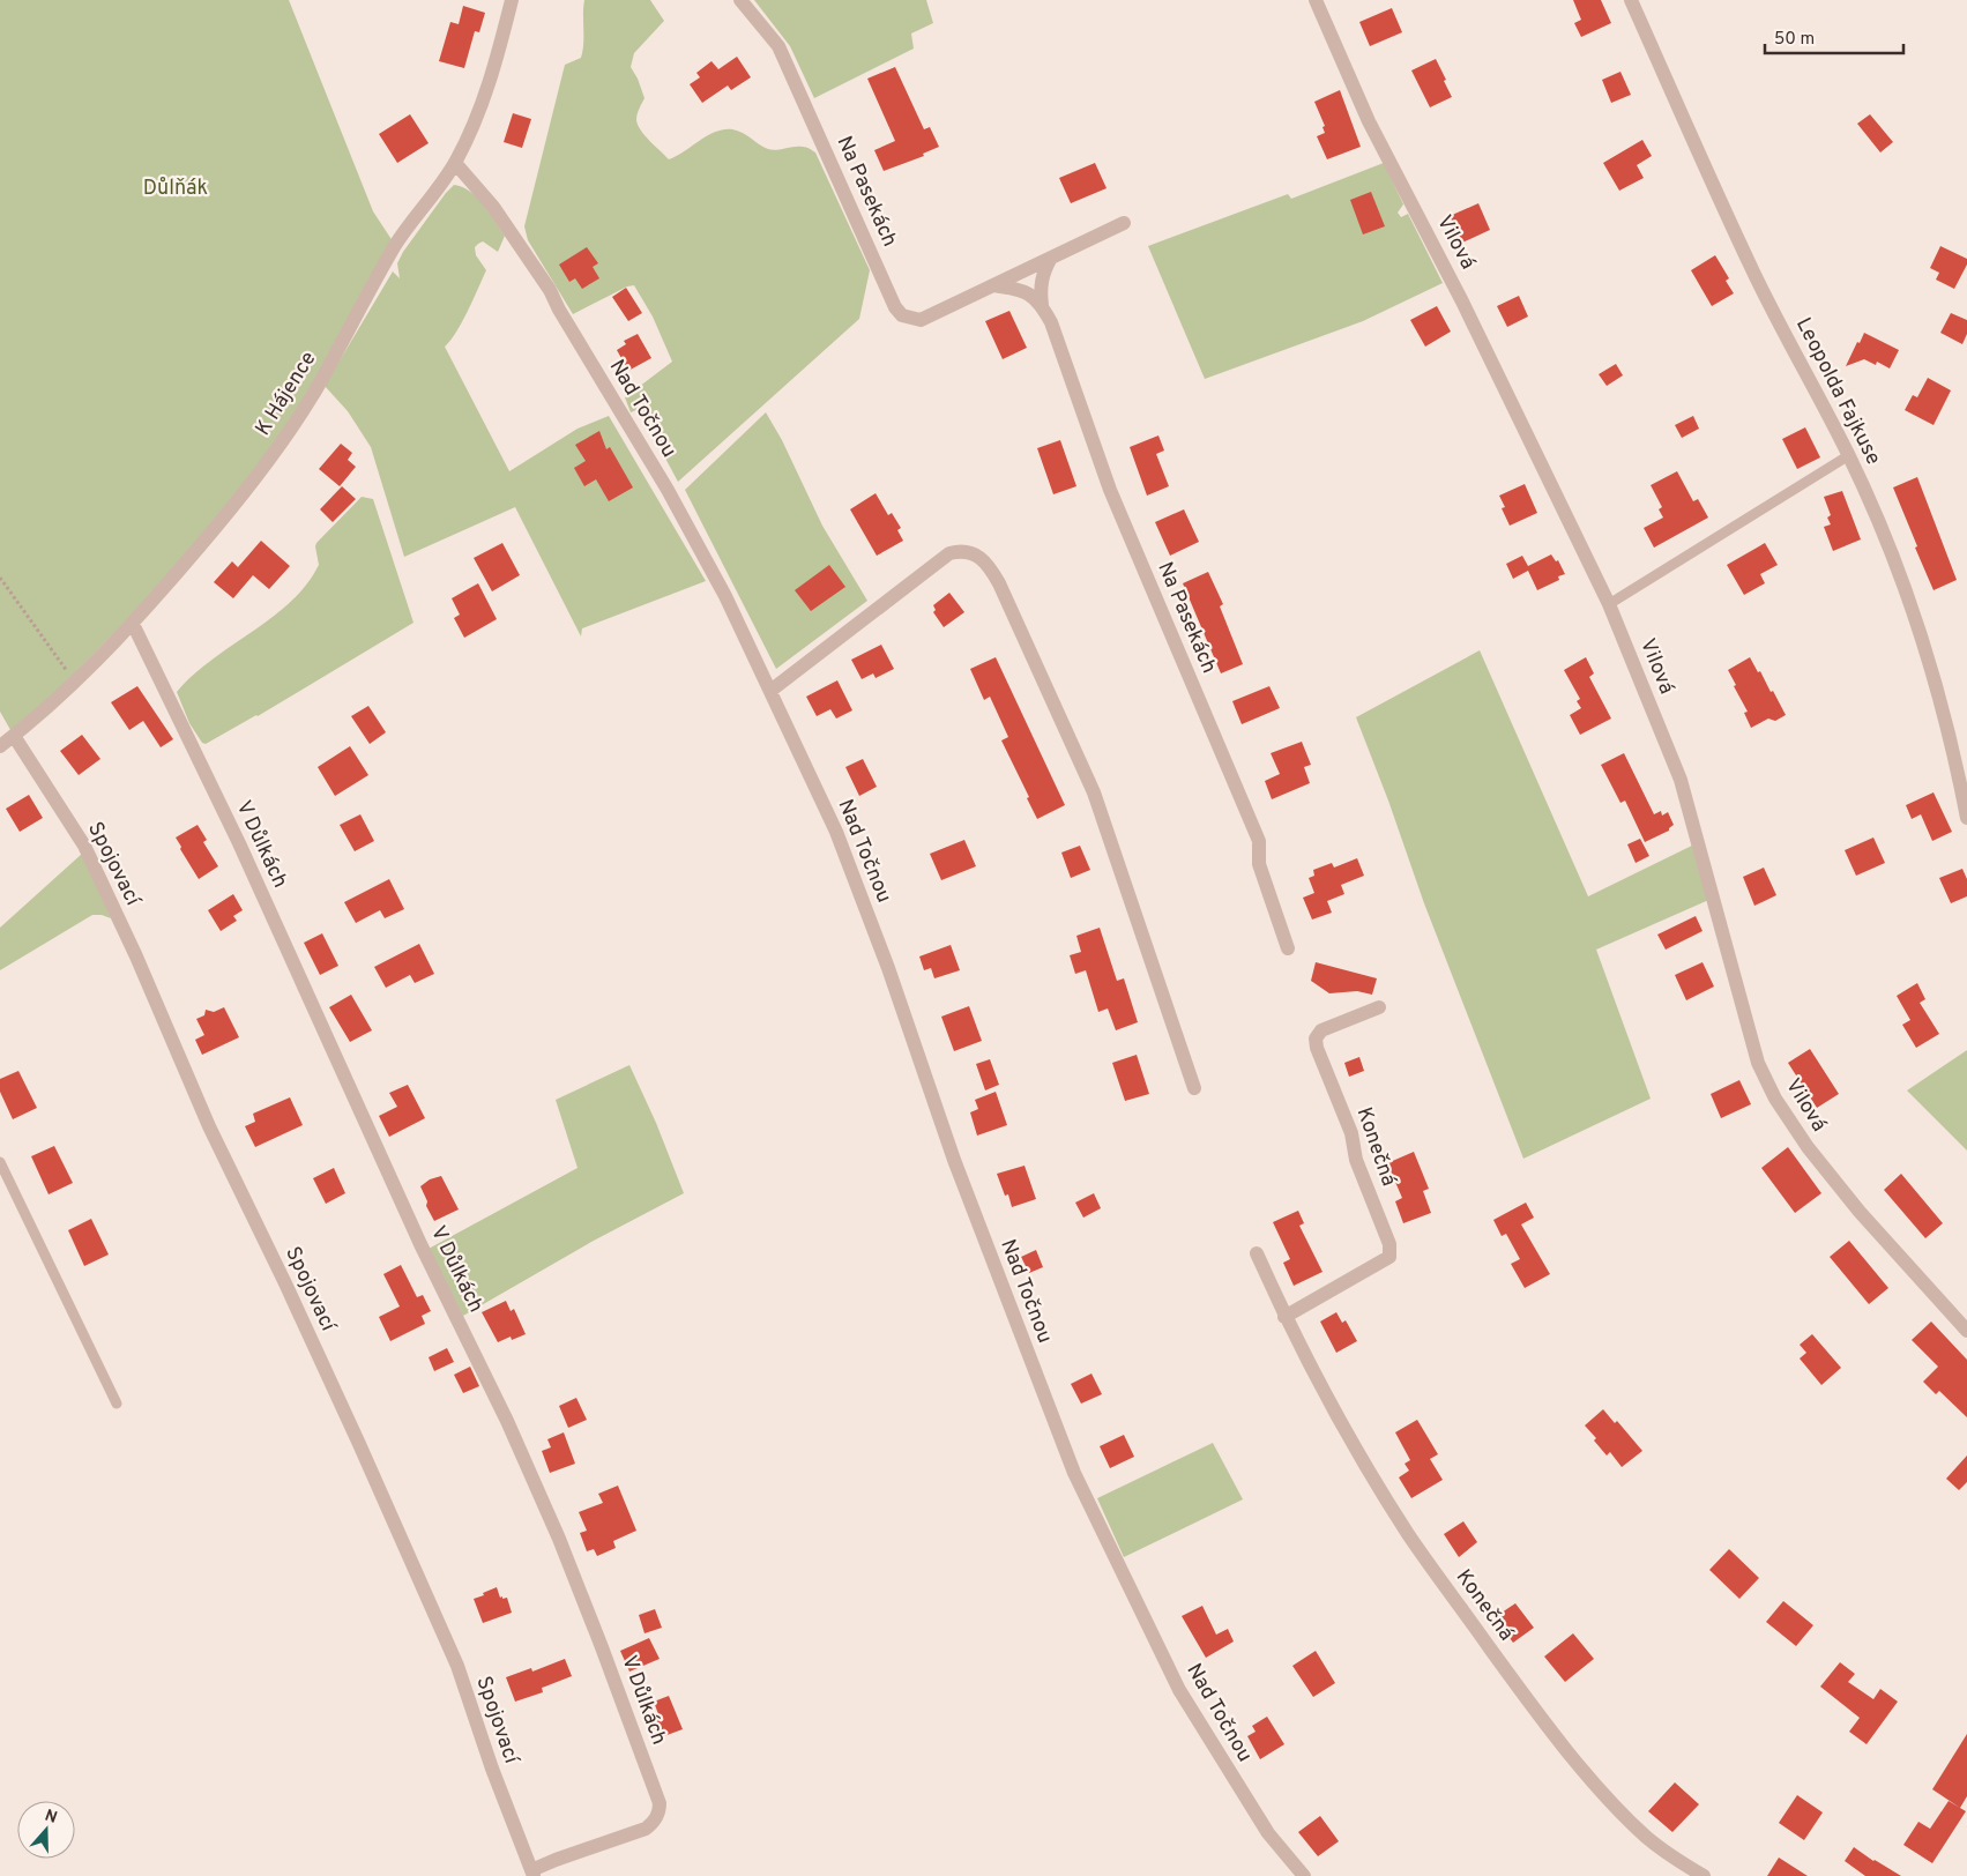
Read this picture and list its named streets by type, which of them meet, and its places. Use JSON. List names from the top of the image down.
{
  "streets": {
    "street": [
      "Na Pasekách",
      "Vilová",
      "Leopolda Fajkuse",
      "K Hájence",
      "Nad Točnou",
      "V Důlkách",
      "Spojovací",
      "Konečná"
    ]
  },
  "crossings": [
    ["K Hájence", "Nad Točnou"],
    ["K Hájence", "V Důlkách"],
    ["K Hájence", "Spojovací"],
    ["V Důlkách", "Spojovací"]
  ],
  "parks": ["Důlňák"],
  "scale_bar": "50 m",
  "north": "top"
}
